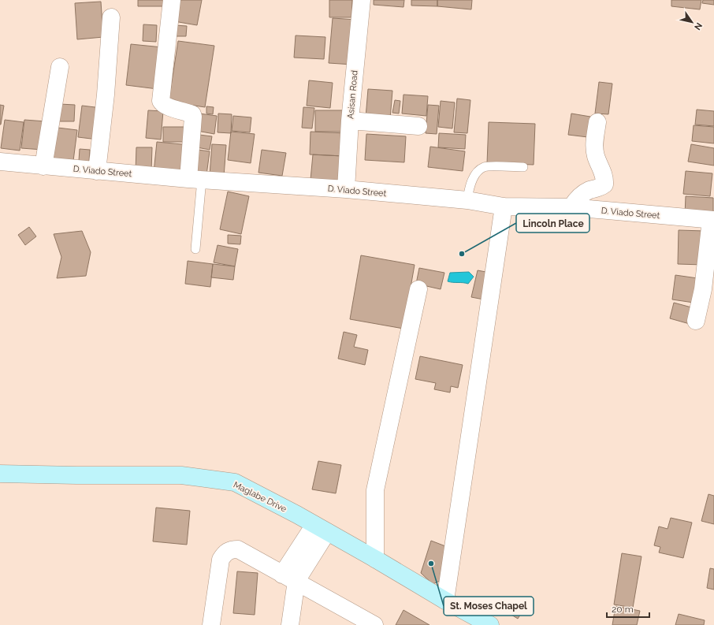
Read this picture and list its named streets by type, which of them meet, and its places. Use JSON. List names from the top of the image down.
{
  "streets": {
    "main road": ["Maglabe Drive"],
    "street": ["Asisan Road", "D. Viado Street"]
  },
  "crossings": [
    ["Asisan Road", "D. Viado Street"]
  ],
  "places": ["Lincoln Place", "St. Moses Chapel"],
  "scale_bar": "20 m",
  "north": "bottom right"
}
